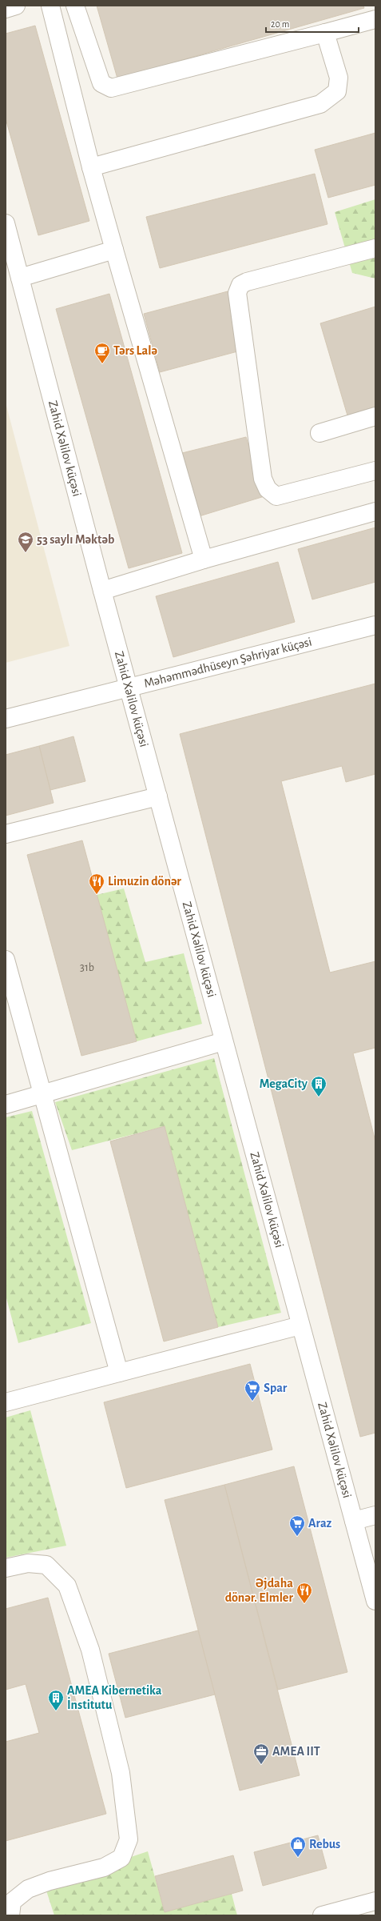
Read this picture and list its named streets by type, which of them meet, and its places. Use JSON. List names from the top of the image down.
{
  "streets": {
    "street": ["Zahid Xəlilov küçəsi", "Məhəmmədhüseyn Şəhriyar küçəsi"]
  },
  "crossings": [
    ["Zahid Xəlilov küçəsi", "Məhəmmədhüseyn Şəhriyar küçəsi"]
  ],
  "places": {
    "cafe": ["Tərs Lalə"],
    "school or university": ["53 saylı Məktəb"],
    "restaurant": ["Limuzin dönər", "Əjdaha dönər. Elmler"],
    "building": ["MegaCity", "AMEA Kibernetika İnstitutu"],
    "supermarket": ["Spar", "Araz"],
    "office": ["AMEA IIT"],
    "shop": ["Rebus"]
  },
  "house_numbers": ["31b"],
  "scale_bar": "20 m"
}
